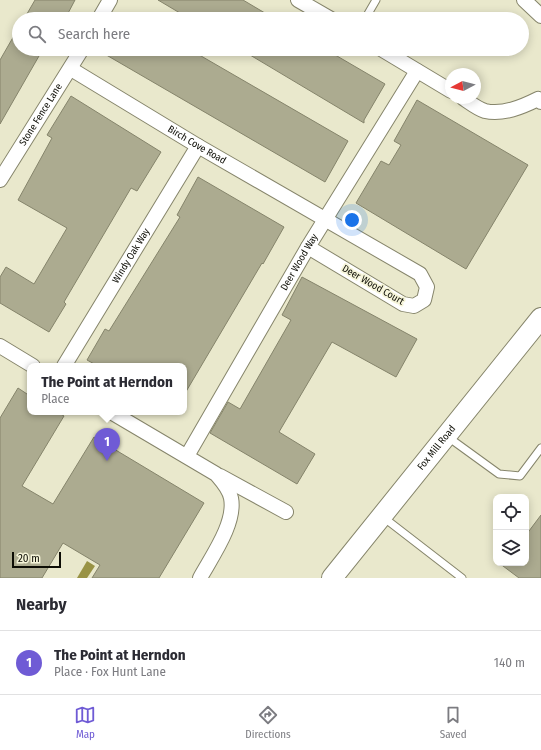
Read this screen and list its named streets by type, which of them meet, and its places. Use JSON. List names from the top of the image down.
{
  "streets": {
    "street": [
      "Stone Fence Lane",
      "Birch Cove Road",
      "Windy Oak Way",
      "Deer Wood Way",
      "Deer Wood Court",
      "Fox Mill Road"
    ]
  },
  "crossings": [
    ["Stone Fence Lane", "Birch Cove Road"],
    ["Birch Cove Road", "Windy Oak Way"],
    ["Birch Cove Road", "Deer Wood Way"],
    ["Birch Cove Road", "Deer Wood Court"],
    ["Deer Wood Way", "Deer Wood Court"]
  ],
  "scale_bar": "20 m",
  "north": "left",
  "page": {
    "search": "Search here",
    "popup": ["The Point at Herndon", "Place"],
    "pins": "1",
    "scale": "20 m",
    "heading": "Nearby",
    "list": [
      {
        "mark": "1",
        "name": "The Point at Herndon",
        "note": "Place · Fox Hunt Lane",
        "value": "140 m"
      }
    ],
    "nav": ["Map", "Directions", "Saved"]
  }
}
